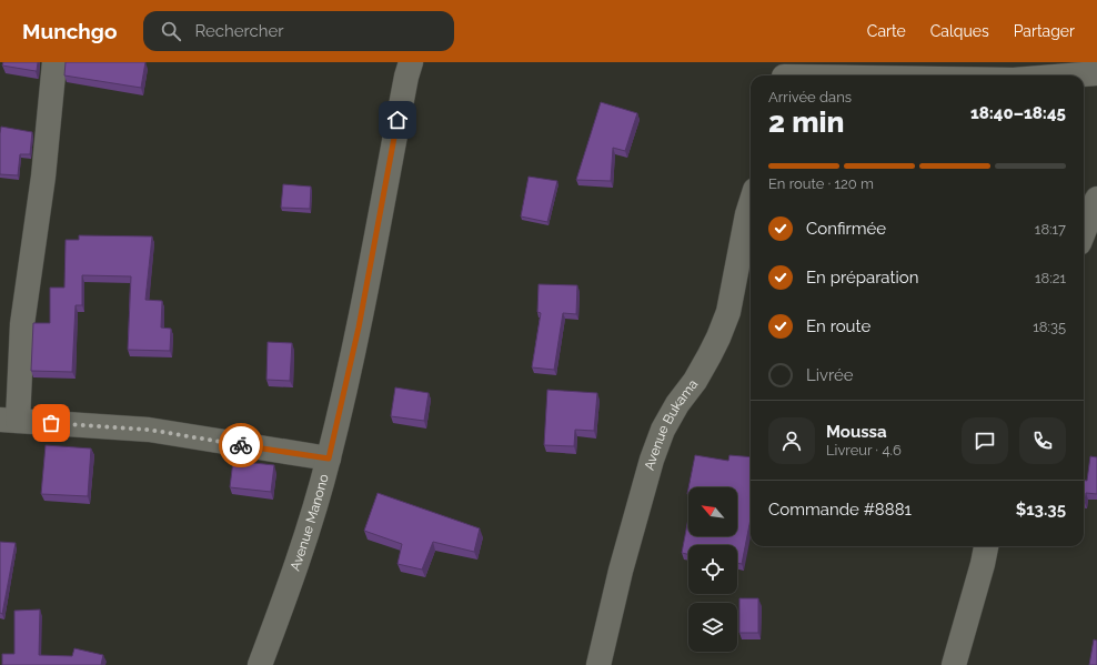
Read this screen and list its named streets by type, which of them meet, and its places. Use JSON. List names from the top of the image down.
{
  "streets": {
    "street": ["Avenue Bukama", "Avenue Manono"]
  },
  "north": "top left",
  "page": {
    "header": "Munchgo",
    "search": "Rechercher",
    "nav": ["Carte", "Calques", "Partager"],
    "heading": ["2 min", "Arrivée dans", "18:40–18:45"],
    "panel": [
      "Moussa",
      "Livreur · 4.6",
      "Commande #8881",
      "$13.35"
    ],
    "bar": "En route · 120 m",
    "list": [
      ["Confirmée", "18:17"],
      ["En préparation", "18:21"],
      ["En route", "18:35"],
      "Livrée"
    ]
  }
}
